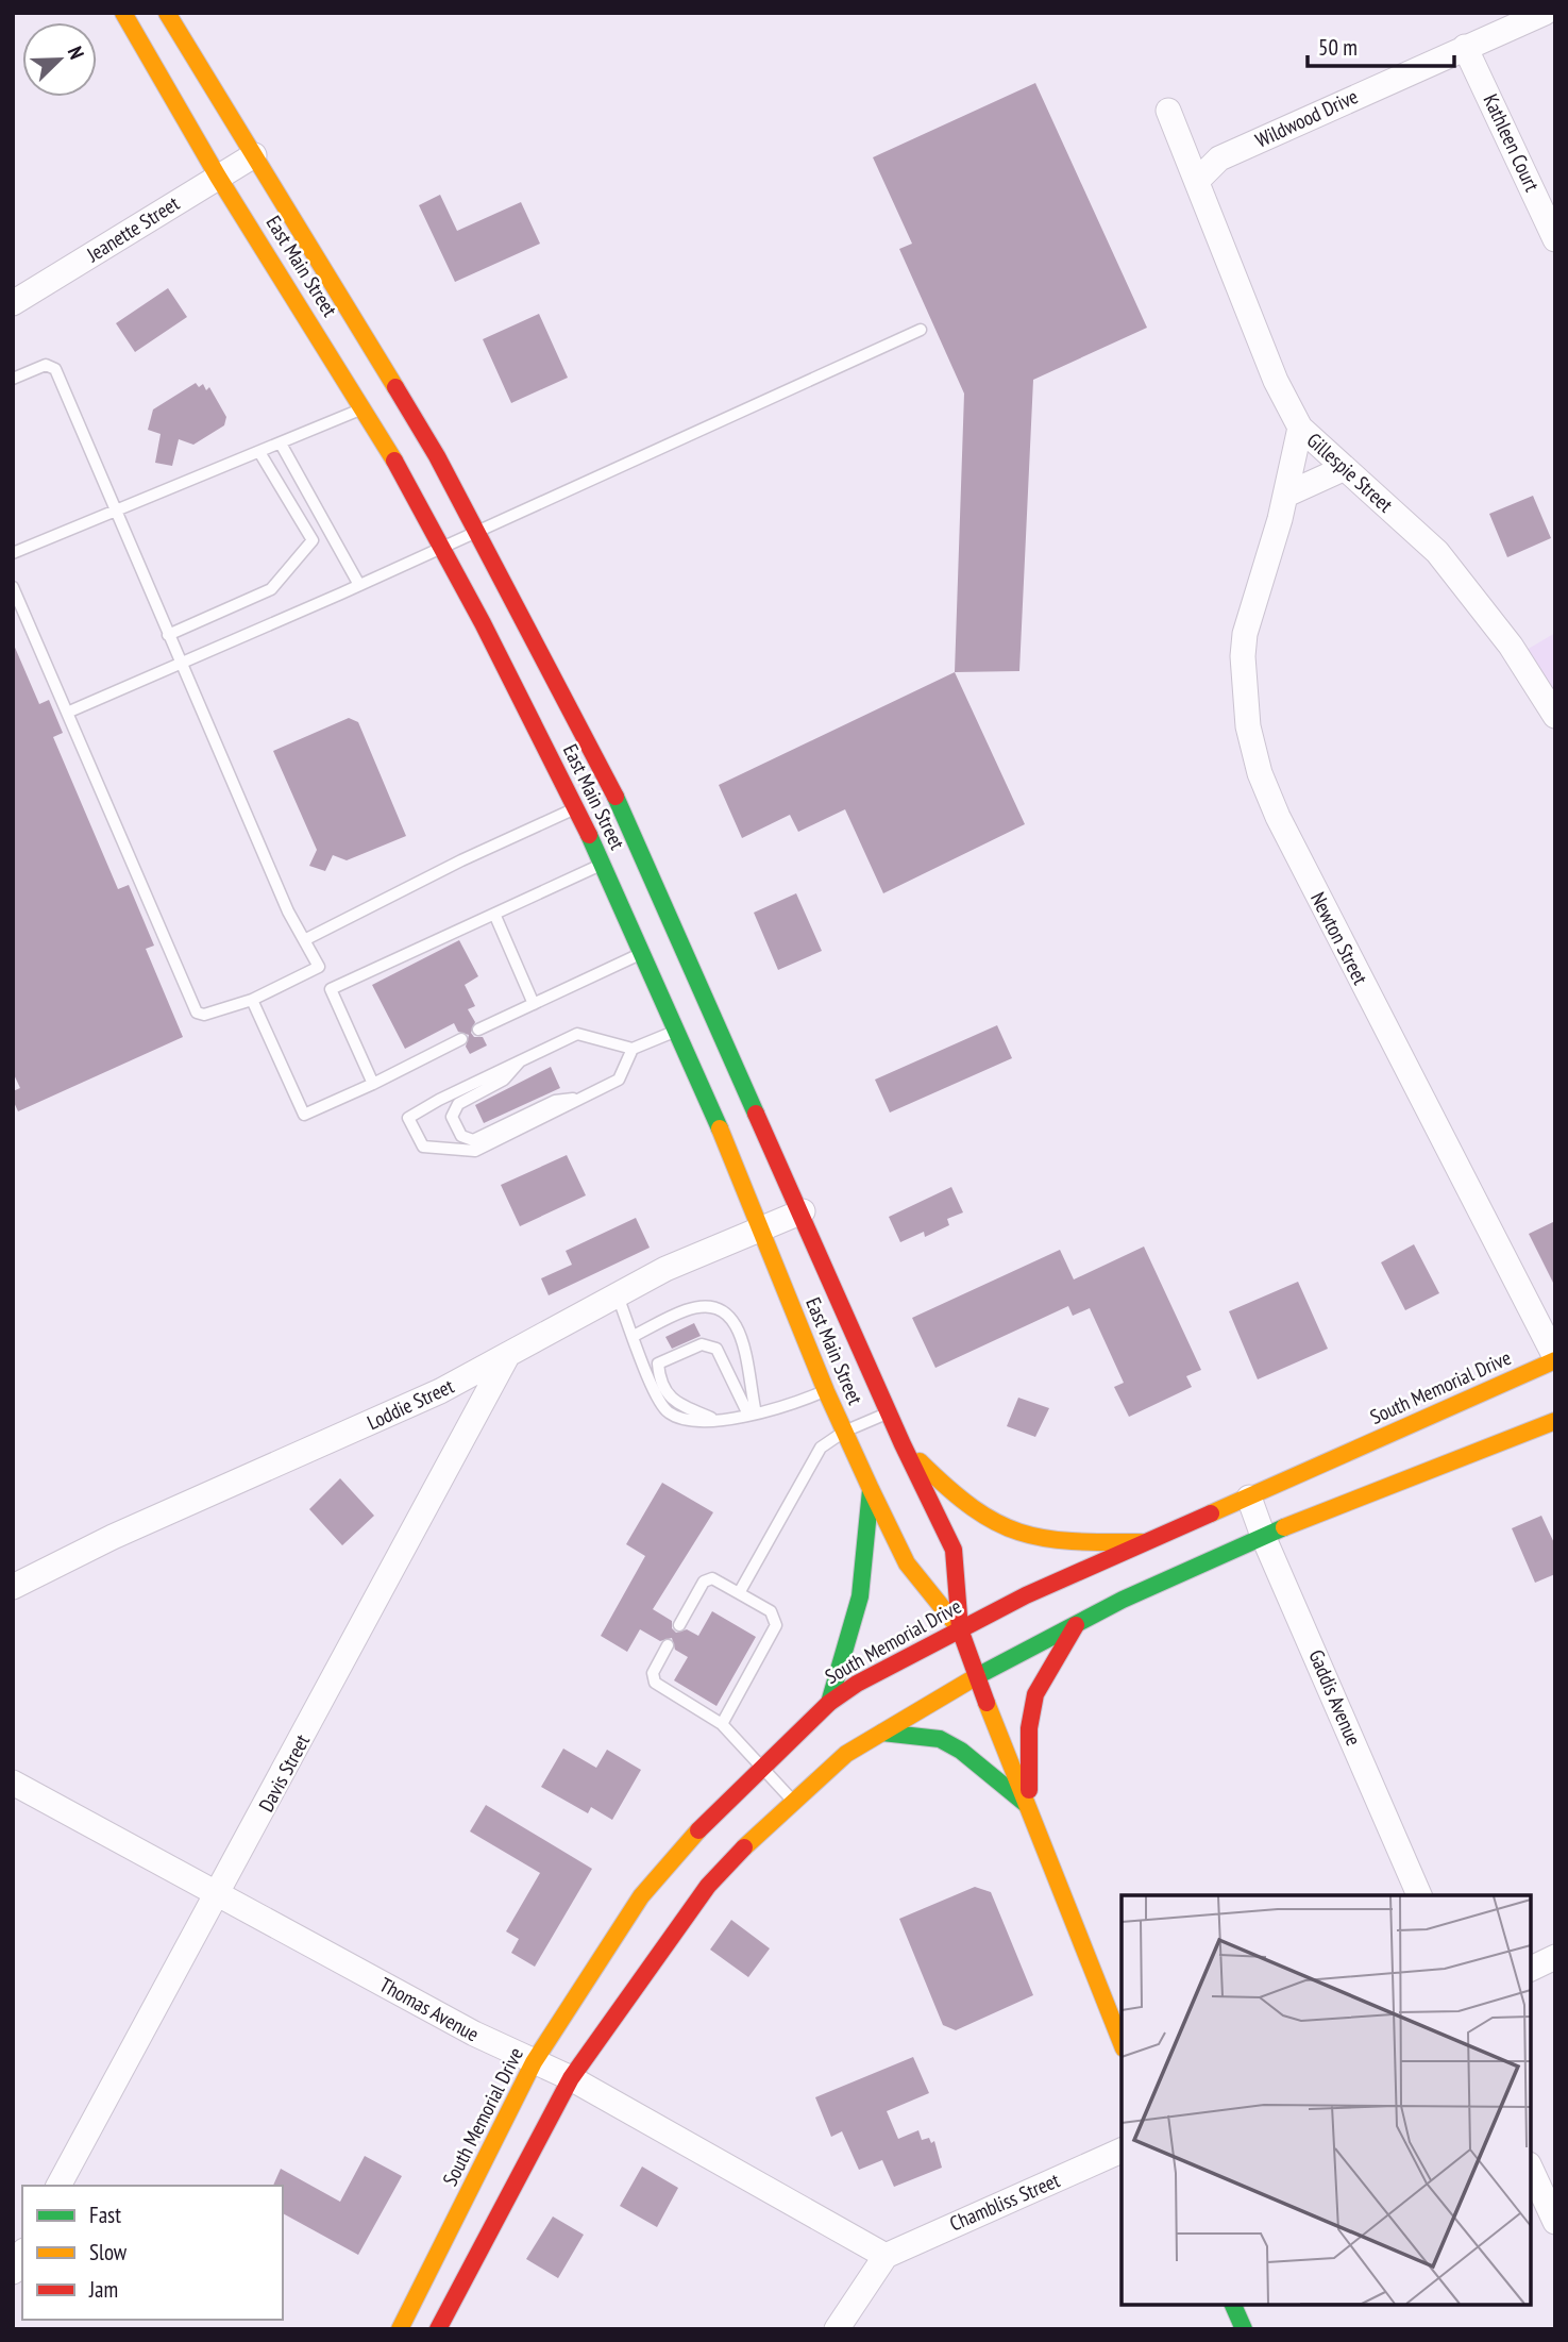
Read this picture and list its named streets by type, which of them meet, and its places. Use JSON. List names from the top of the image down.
{
  "streets": {
    "main road": ["East Main Street", "South Memorial Drive"],
    "street": [
      "Wildwood Drive",
      "Kathleen Court",
      "Jeanette Street",
      "Gillespie Street",
      "Newton Street",
      "Loddie Street",
      "Gaddis Avenue",
      "Davis Street",
      "Thomas Avenue",
      "Chambliss Street"
    ]
  },
  "crossings": [
    ["Wildwood Drive", "Kathleen Court"],
    ["Wildwood Drive", "Gillespie Street"],
    ["Jeanette Street", "East Main Street"],
    ["East Main Street", "South Memorial Drive"],
    ["East Main Street", "Loddie Street"],
    ["Gillespie Street", "Newton Street"],
    ["Newton Street", "South Memorial Drive"],
    ["South Memorial Drive", "Gaddis Avenue"],
    ["South Memorial Drive", "Thomas Avenue"],
    ["Loddie Street", "Davis Street"],
    ["Davis Street", "Thomas Avenue"],
    ["Thomas Avenue", "Chambliss Street"]
  ],
  "legend": ["Fast", "Slow", "Jam"],
  "scale_bar": "50 m",
  "north": "top right"
}
